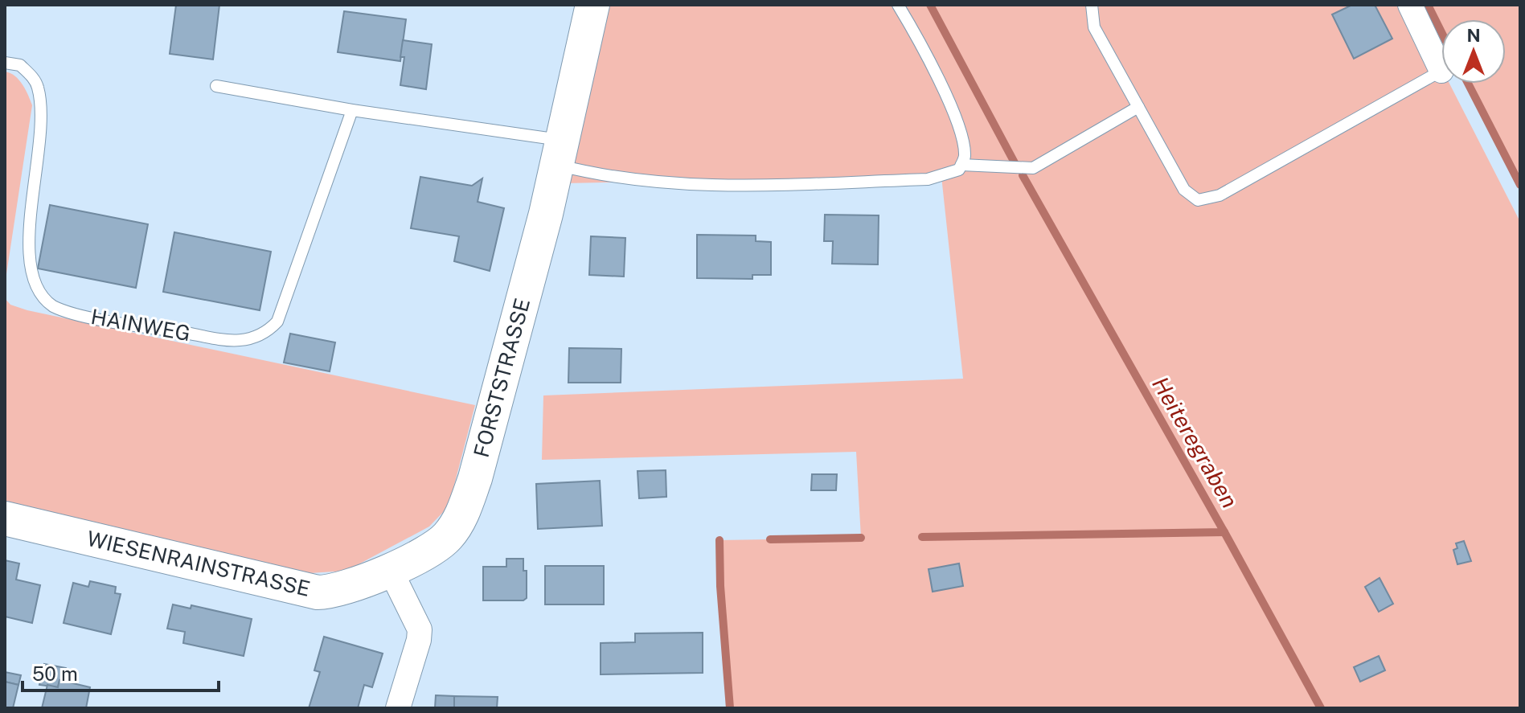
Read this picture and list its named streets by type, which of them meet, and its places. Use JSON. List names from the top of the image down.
{
  "streets": {
    "street": ["FORSTSTRASSE", "WIESENRAINSTRASSE"],
    "lane": ["HAINWEG"]
  },
  "crossings": [
    ["FORSTSTRASSE", "WIESENRAINSTRASSE"]
  ],
  "water": ["Heiteregraben"],
  "scale_bar": "50 m",
  "north": "top"
}
